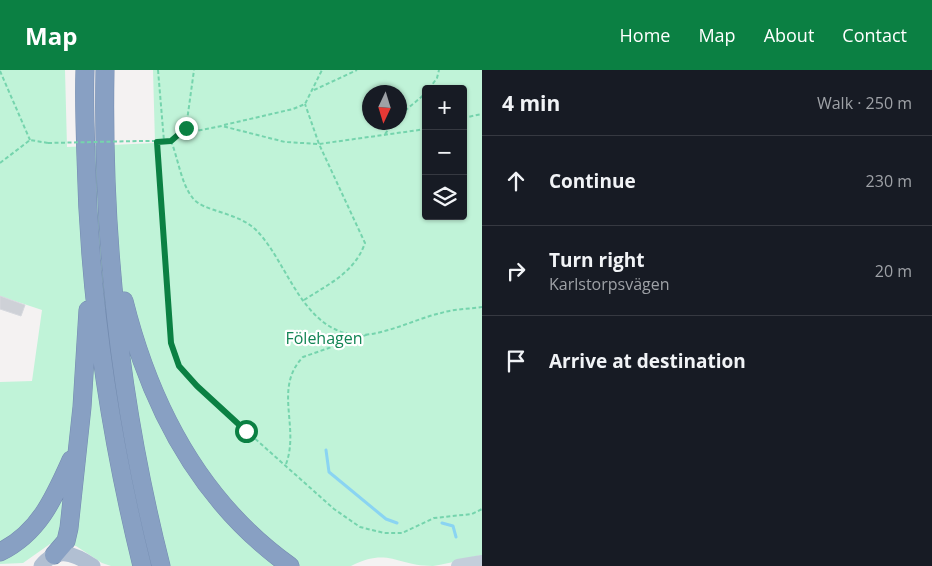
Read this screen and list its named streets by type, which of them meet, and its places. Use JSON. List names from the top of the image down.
{
  "parks": ["Fölehagen"],
  "north": "bottom",
  "page": {
    "header": "Map",
    "nav": [
      "Home",
      "Map",
      "About",
      "Contact"
    ],
    "heading": ["4 min", "Walk · 250 m"],
    "map_buttons": ["+", "−"],
    "list": [
      ["Continue", "230 m"],
      ["Turn right", "Karlstorpsvägen", "20 m"],
      "Arrive at destination"
    ]
  }
}
